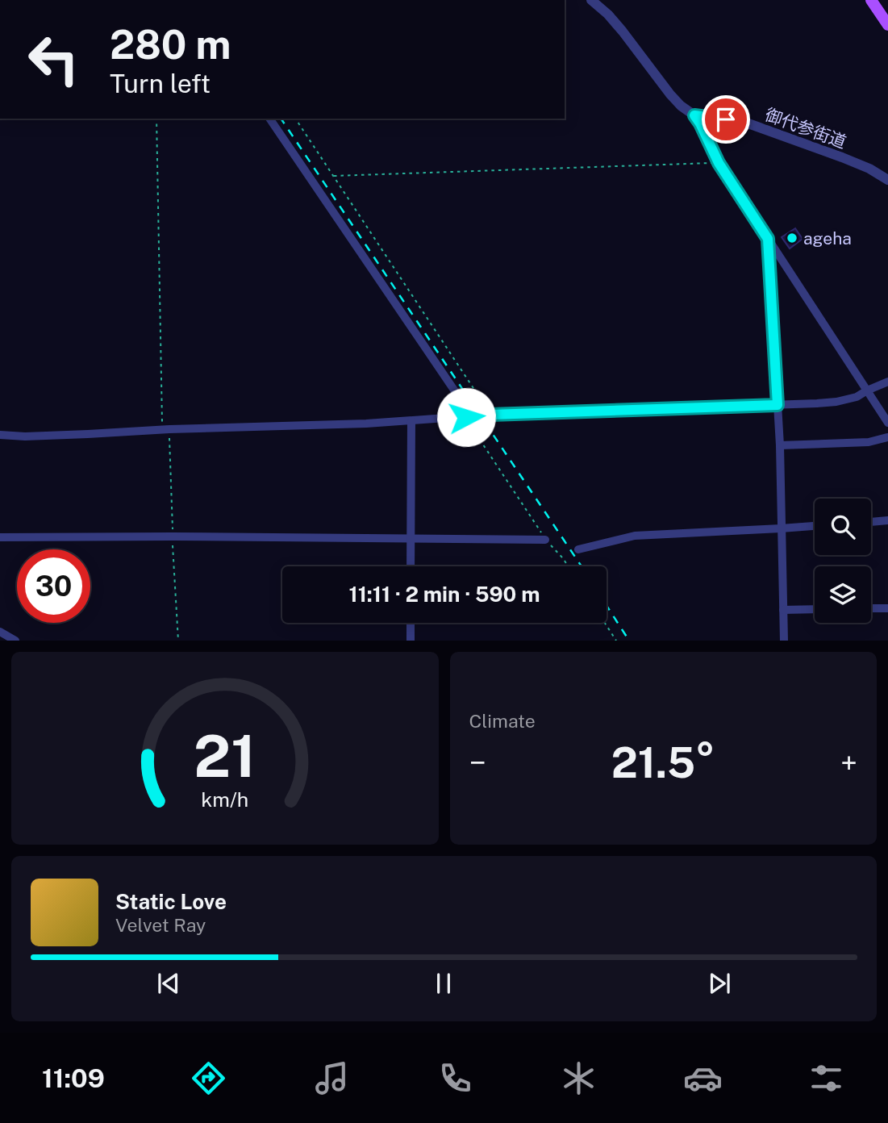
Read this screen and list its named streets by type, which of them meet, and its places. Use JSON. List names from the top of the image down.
{
  "streets": {
    "street": ["御代参街道"]
  },
  "places": ["ageha"],
  "page": {
    "turn": ["280 m", "Turn left"],
    "limit": "30",
    "trip": "11:11 · 2 min · 590 m",
    "tile": "Climate",
    "heat": ["−", "21.5°", "+"],
    "song": ["Static Love", "Velvet Ray"],
    "tabs": "11:09",
    "gauge": ["21", "km/h"]
  }
}
